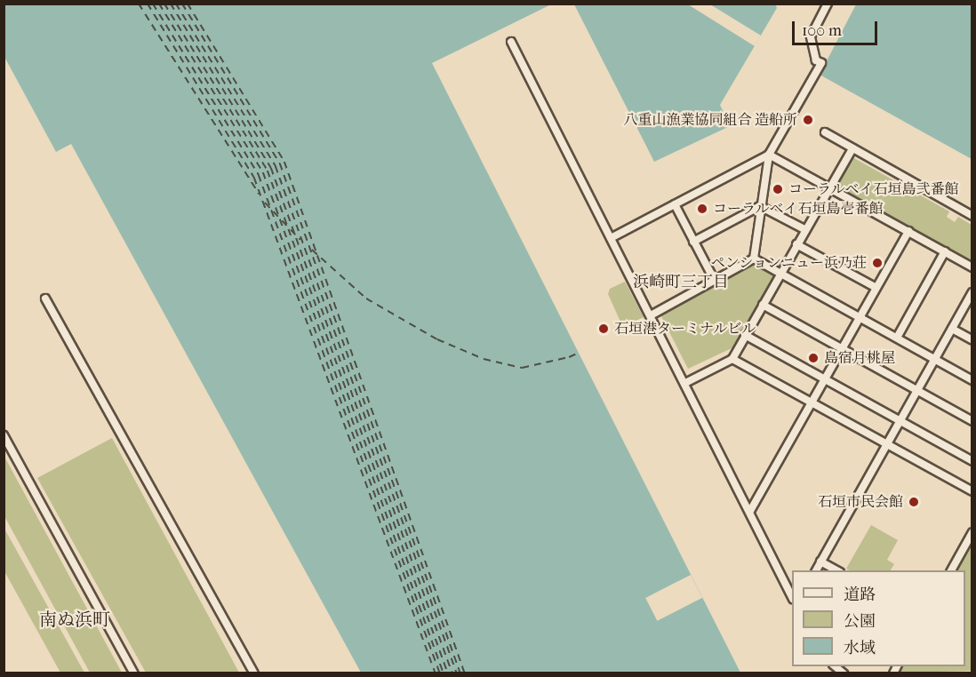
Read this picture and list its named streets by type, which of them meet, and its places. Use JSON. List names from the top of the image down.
{
  "districts": ["浜崎町三丁目", "南ぬ浜町"],
  "places": [
    "八重山漁業協同組合 造船所",
    "コーラルベイ石垣島弐番館",
    "コーラルベイ石垣島壱番館",
    "ペンションニュー浜乃荘",
    "石垣港ターミナルビル",
    "島宿月桃屋",
    "石垣市民会館"
  ],
  "legend": ["道路", "公園", "水域"],
  "scale_bar": "100 m"
}
